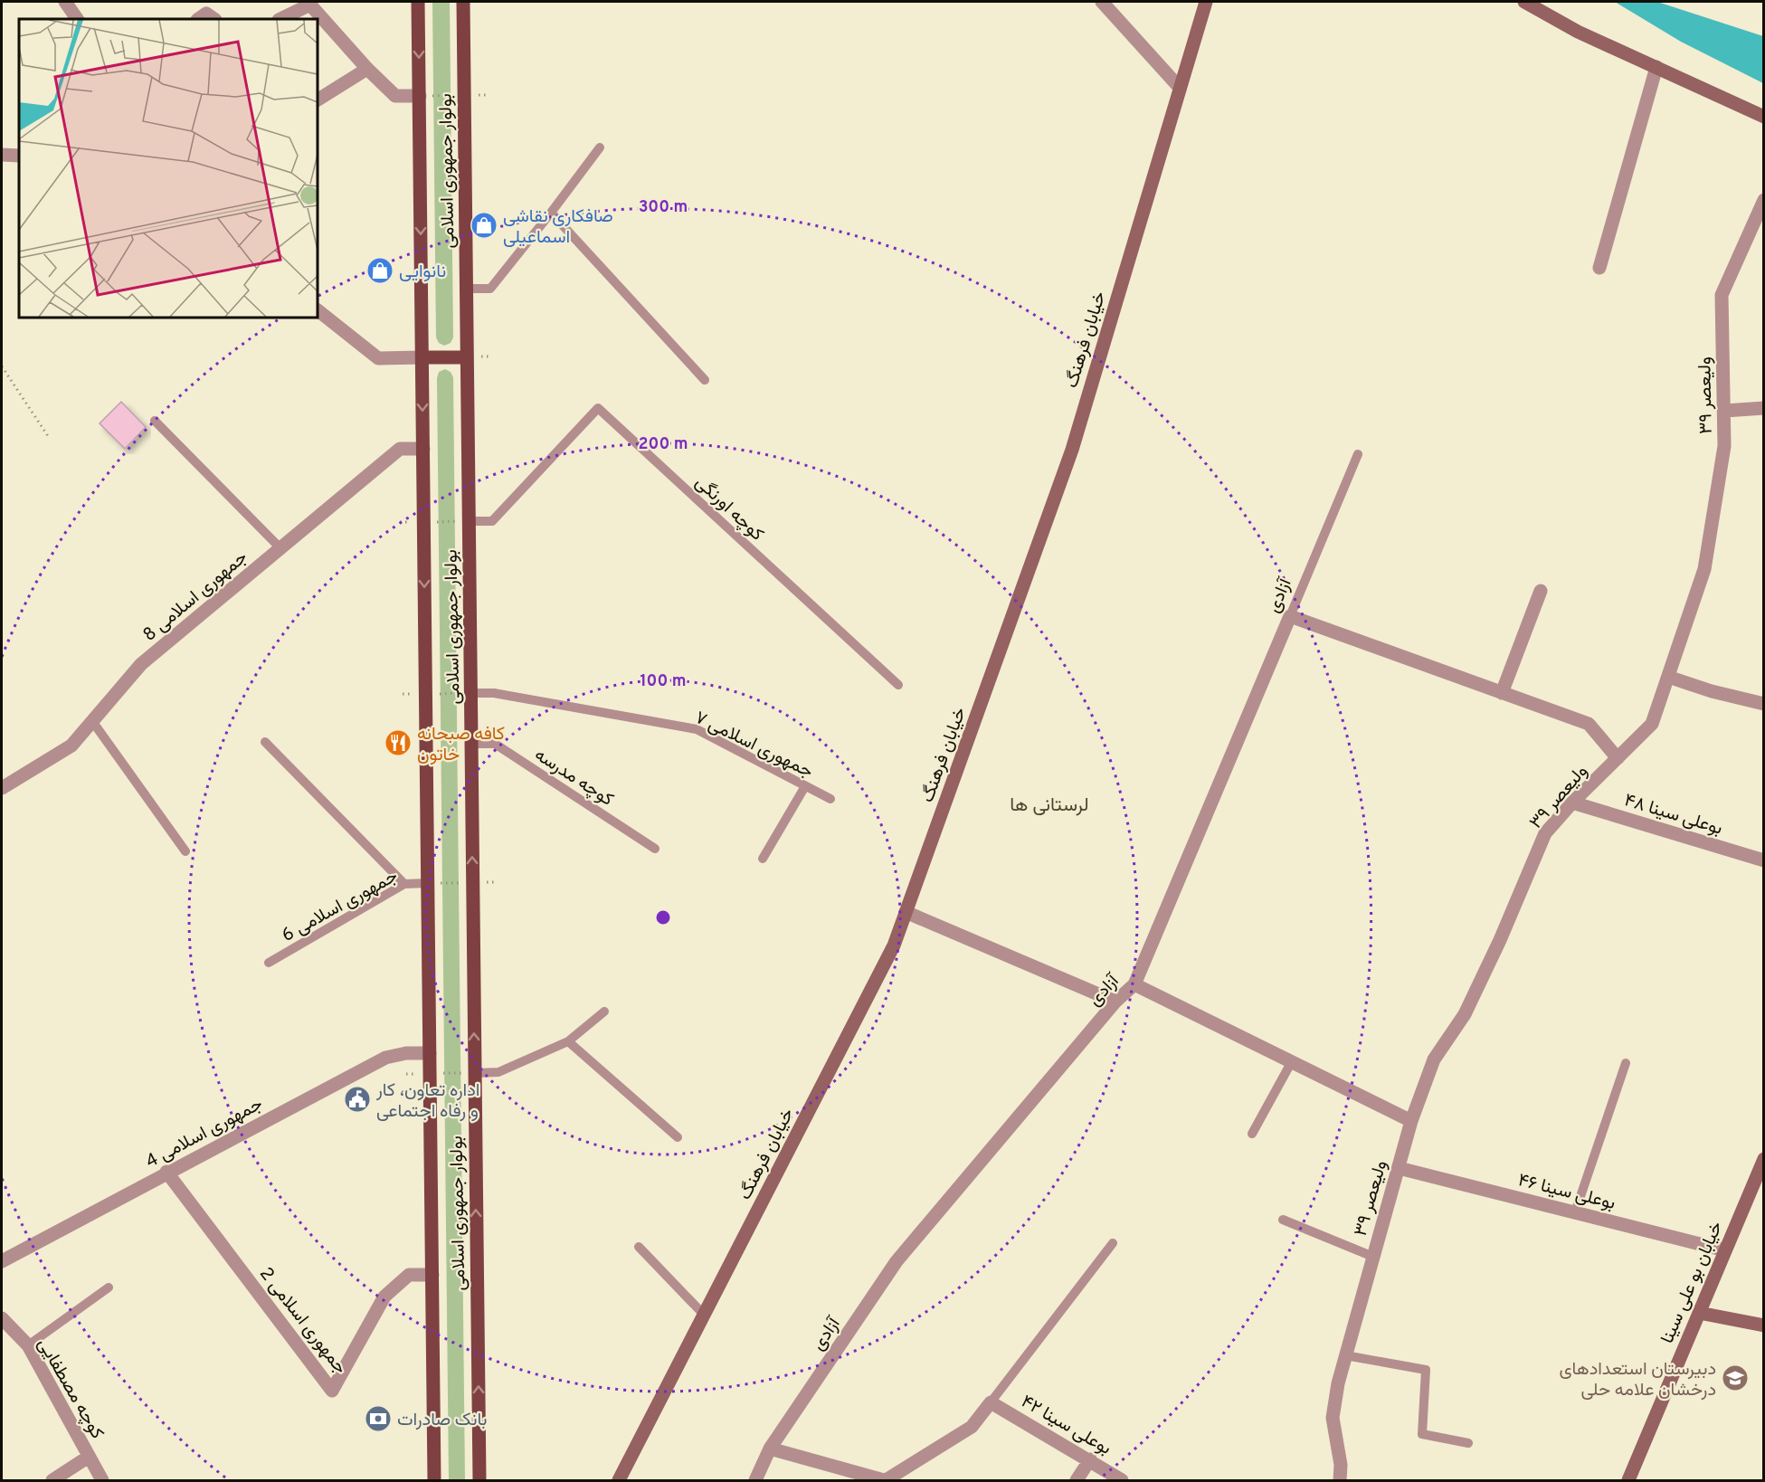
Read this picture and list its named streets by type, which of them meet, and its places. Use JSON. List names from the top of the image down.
{
  "streets": {
    "main road": ["بولوار جمهوری اسلامی"],
    "street": [
      "خیابان فرهنگ",
      "ولیعصر ۳۹",
      "جمهوری اسلامی 8",
      "آزادی",
      "بوعلی سینا ۴۸",
      "جمهوری اسلامی 4",
      "بوعلی سینا ۴۶",
      "خیابان بو علی سینا",
      "جمهوری اسلامی 2",
      "کوچه مصطفایی",
      "بوعلی سینا ۴۲"
    ],
    "lane": [
      "کوچه اورنگی",
      "جمهوری اسلامی ۷",
      "کوچه مدرسه",
      "جمهوری اسلامی 6"
    ]
  },
  "crossings": [
    ["بولوار جمهوری اسلامی", "کوچه اورنگی"],
    ["بولوار جمهوری اسلامی", "جمهوری اسلامی 8"],
    ["بولوار جمهوری اسلامی", "جمهوری اسلامی ۷"],
    ["بولوار جمهوری اسلامی", "کوچه مدرسه"],
    ["بولوار جمهوری اسلامی", "جمهوری اسلامی 6"],
    ["بولوار جمهوری اسلامی", "جمهوری اسلامی 4"],
    ["بولوار جمهوری اسلامی", "جمهوری اسلامی 2"],
    ["ولیعصر ۳۹", "بوعلی سینا ۴۸"],
    ["ولیعصر ۳۹", "بوعلی سینا ۴۶"],
    ["جمهوری اسلامی 4", "جمهوری اسلامی 2"],
    ["بوعلی سینا ۴۶", "خیابان بو علی سینا"]
  ],
  "districts": ["لرستانی ها"],
  "places": {
    "shop": ["صافکاری نقاشی اسماعیلی", "نانوایی"],
    "restaurant": ["کافه صبحانه خاتون"],
    "public building": ["اداره تعاون، کار و رفاه اجتماعی"],
    "school or university": ["دبیرستان استعدادهای درخشان علامه حلی"],
    "bank": ["بانک صادرات"]
  },
  "rings": ["300 m", "200 m", "100 m"]
}
